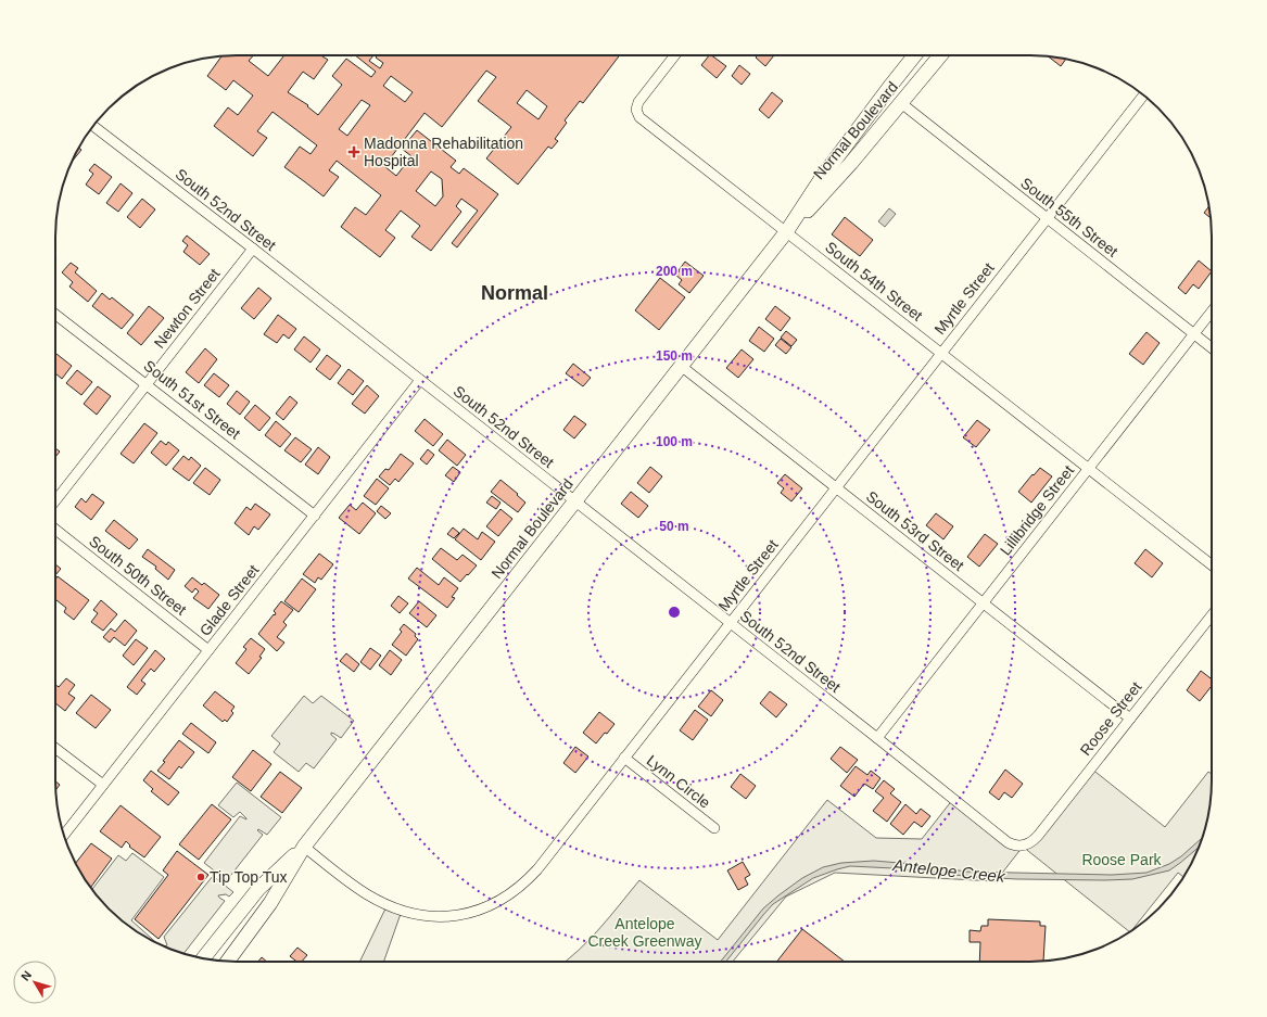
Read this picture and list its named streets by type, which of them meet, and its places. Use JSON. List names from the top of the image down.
{
  "streets": {
    "main road": ["Normal Boulevard"],
    "street": [
      "South 52nd Street",
      "South 55th Street",
      "South 54th Street",
      "Myrtle Street",
      "Newton Street",
      "South 51st Street",
      "Lillibridge Street",
      "South 53rd Street",
      "South 50th Street",
      "Glade Street",
      "Roose Street",
      "Lynn Circle"
    ]
  },
  "crossings": [
    ["Normal Boulevard", "South 52nd Street"],
    ["Normal Boulevard", "South 55th Street"],
    ["Normal Boulevard", "South 54th Street"],
    ["Normal Boulevard", "Myrtle Street"],
    ["Normal Boulevard", "South 53rd Street"],
    ["South 52nd Street", "Myrtle Street"],
    ["South 52nd Street", "Newton Street"],
    ["South 52nd Street", "Lillibridge Street"],
    ["South 52nd Street", "Glade Street"],
    ["South 52nd Street", "Roose Street"],
    ["South 55th Street", "Myrtle Street"],
    ["South 55th Street", "Lillibridge Street"],
    ["South 54th Street", "Myrtle Street"],
    ["South 54th Street", "Lillibridge Street"],
    ["Myrtle Street", "South 53rd Street"],
    ["Myrtle Street", "Lynn Circle"],
    ["Newton Street", "South 51st Street"],
    ["South 51st Street", "Glade Street"],
    ["Lillibridge Street", "South 53rd Street"],
    ["South 53rd Street", "Roose Street"],
    ["South 50th Street", "Glade Street"]
  ],
  "districts": ["Normal"],
  "water": ["Antelope Creek"],
  "parks": ["Roose Park", "Antelope Creek Greenway"],
  "places": {
    "health": ["Madonna Rehabilitation Hospital"],
    "other": ["Tip Top Tux"]
  },
  "north": "top left",
  "rings": [
    "200 m",
    "150 m",
    "100 m",
    "50 m"
  ]
}
